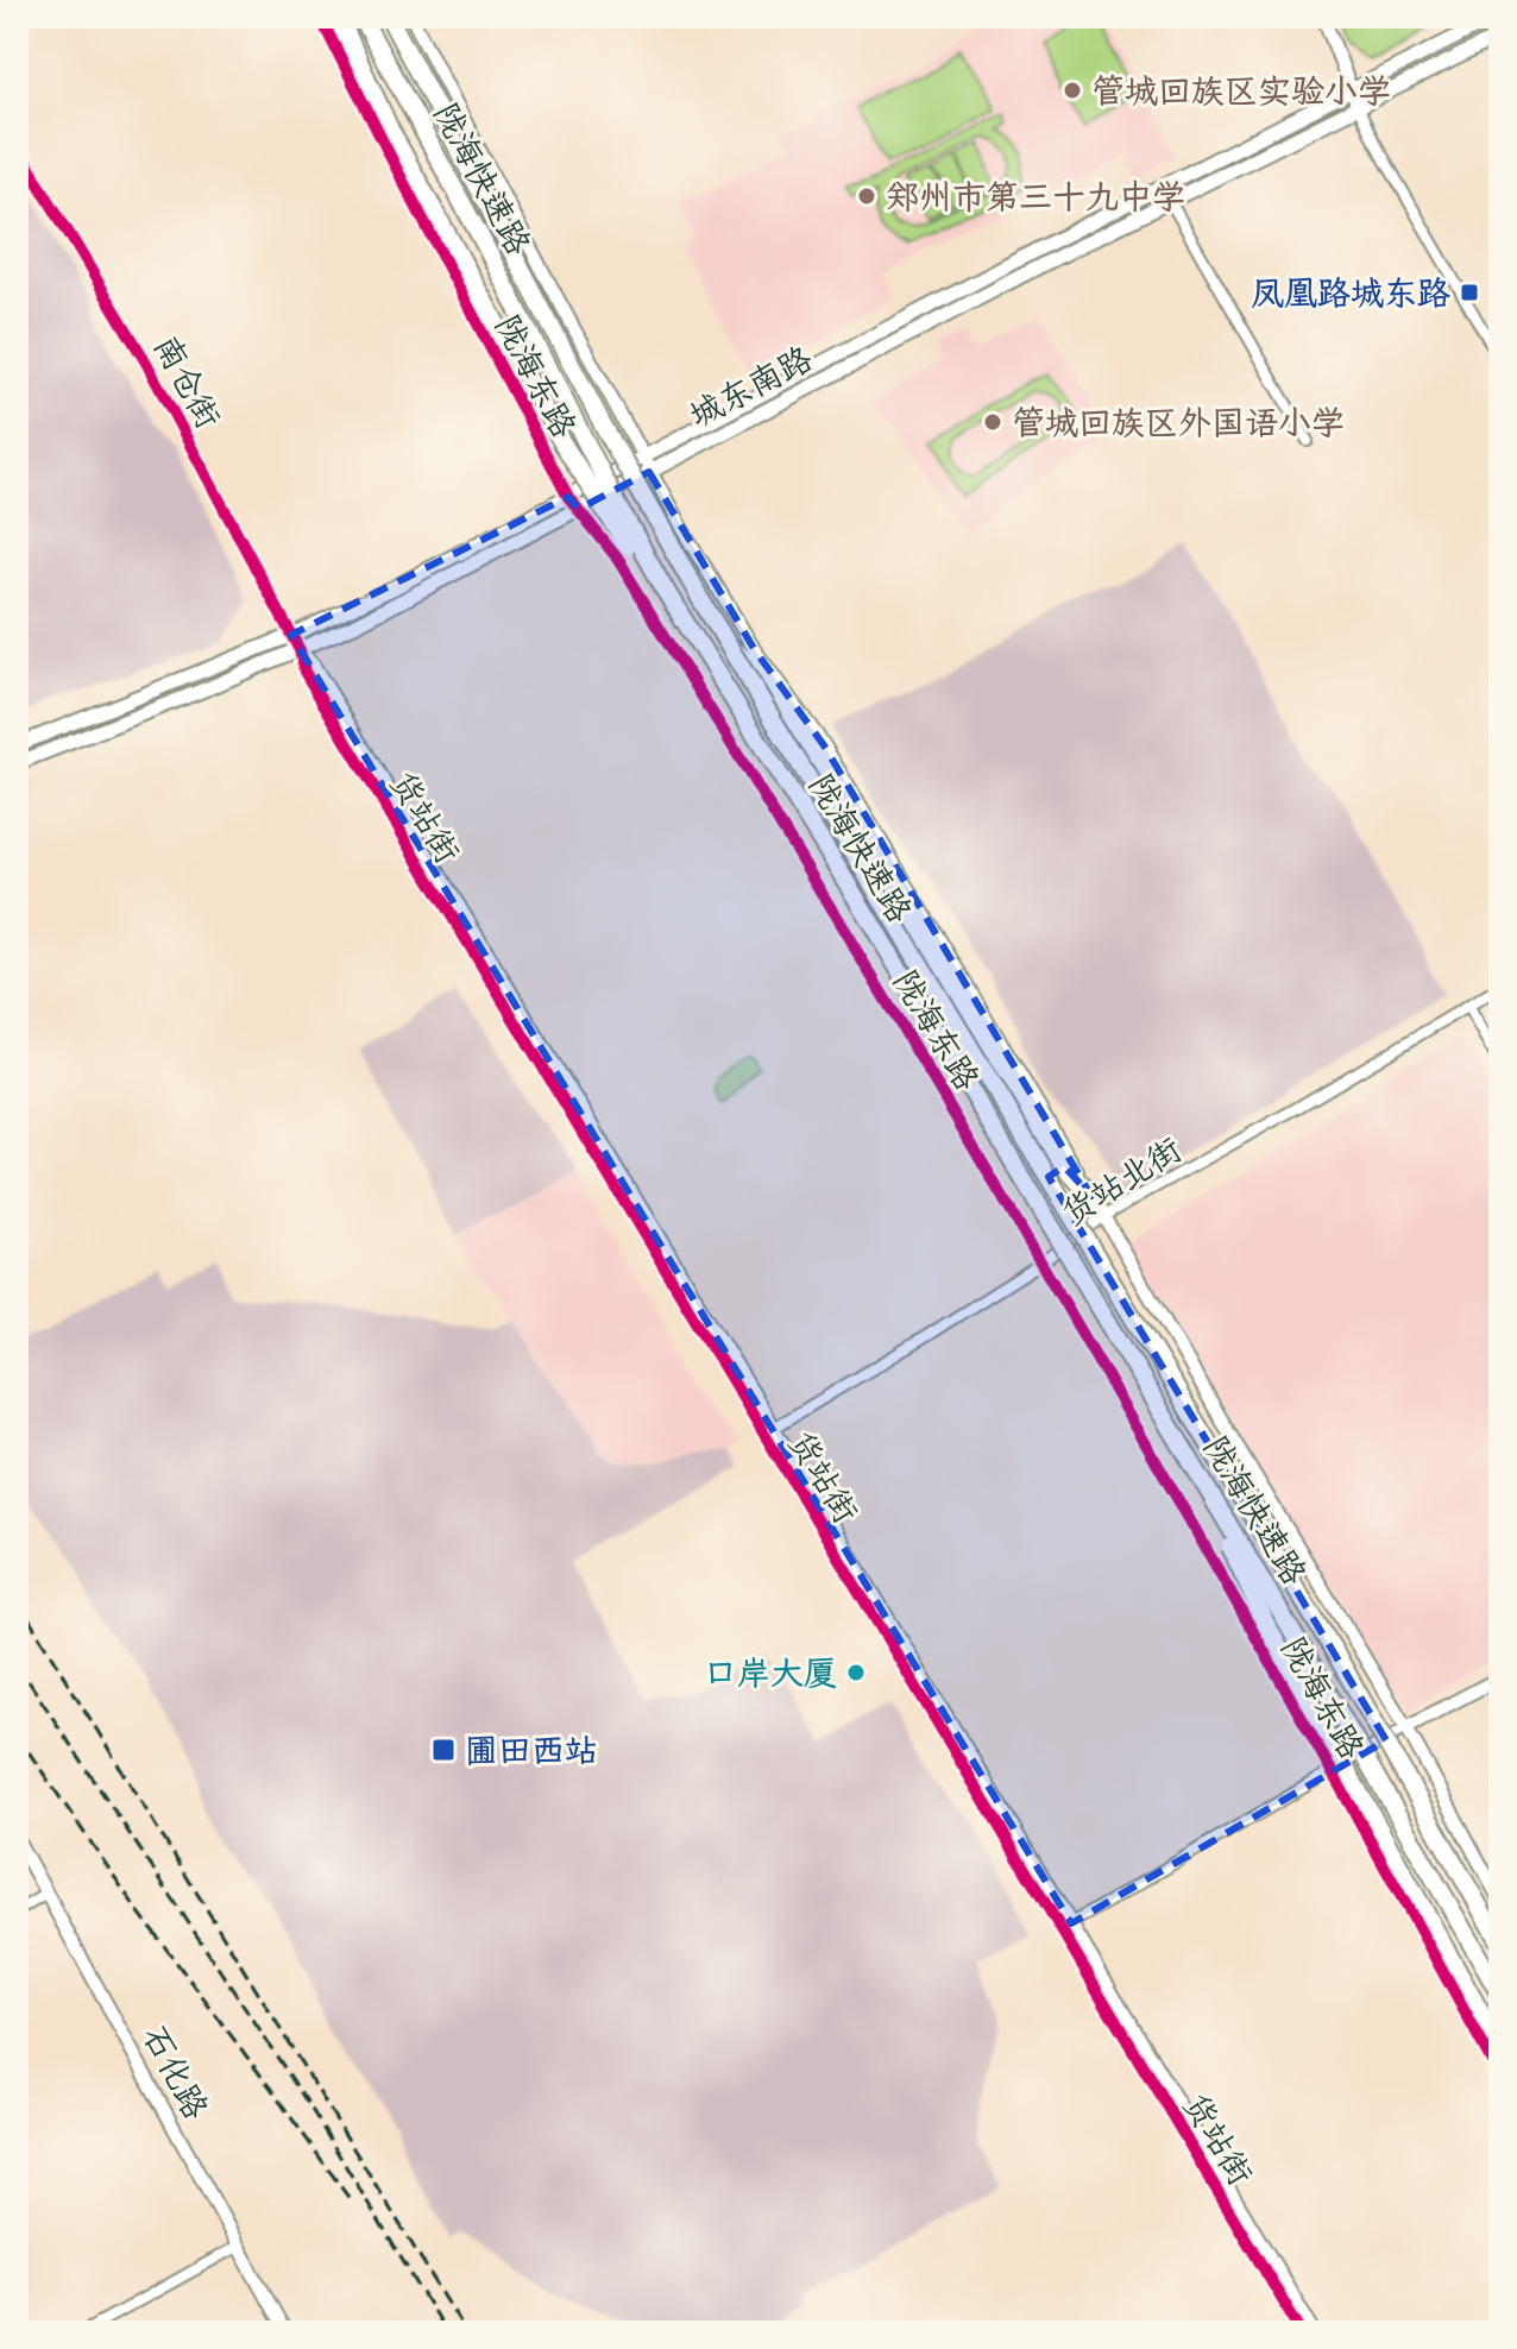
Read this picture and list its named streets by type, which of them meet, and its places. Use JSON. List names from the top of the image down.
{
  "streets": {
    "highway": ["陇海快速路"],
    "main road": ["城东南路"],
    "street": [
      "陇海东路",
      "南仓街",
      "货站街",
      "货站北街",
      "石化路"
    ]
  },
  "crossings": [
    ["陇海东路", "城东南路"],
    ["陇海东路", "货站北街"],
    ["南仓街", "城东南路"],
    ["南仓街", "货站街"],
    ["城东南路", "货站街"],
    ["货站街", "货站北街"]
  ],
  "places": {
    "other": [
      "管城回族区实验小学",
      "郑州市第三十九中学",
      "管城回族区外国语小学",
      "口岸大厦"
    ],
    "transit": ["凤凰路城东路", "圃田西站"]
  }
}
